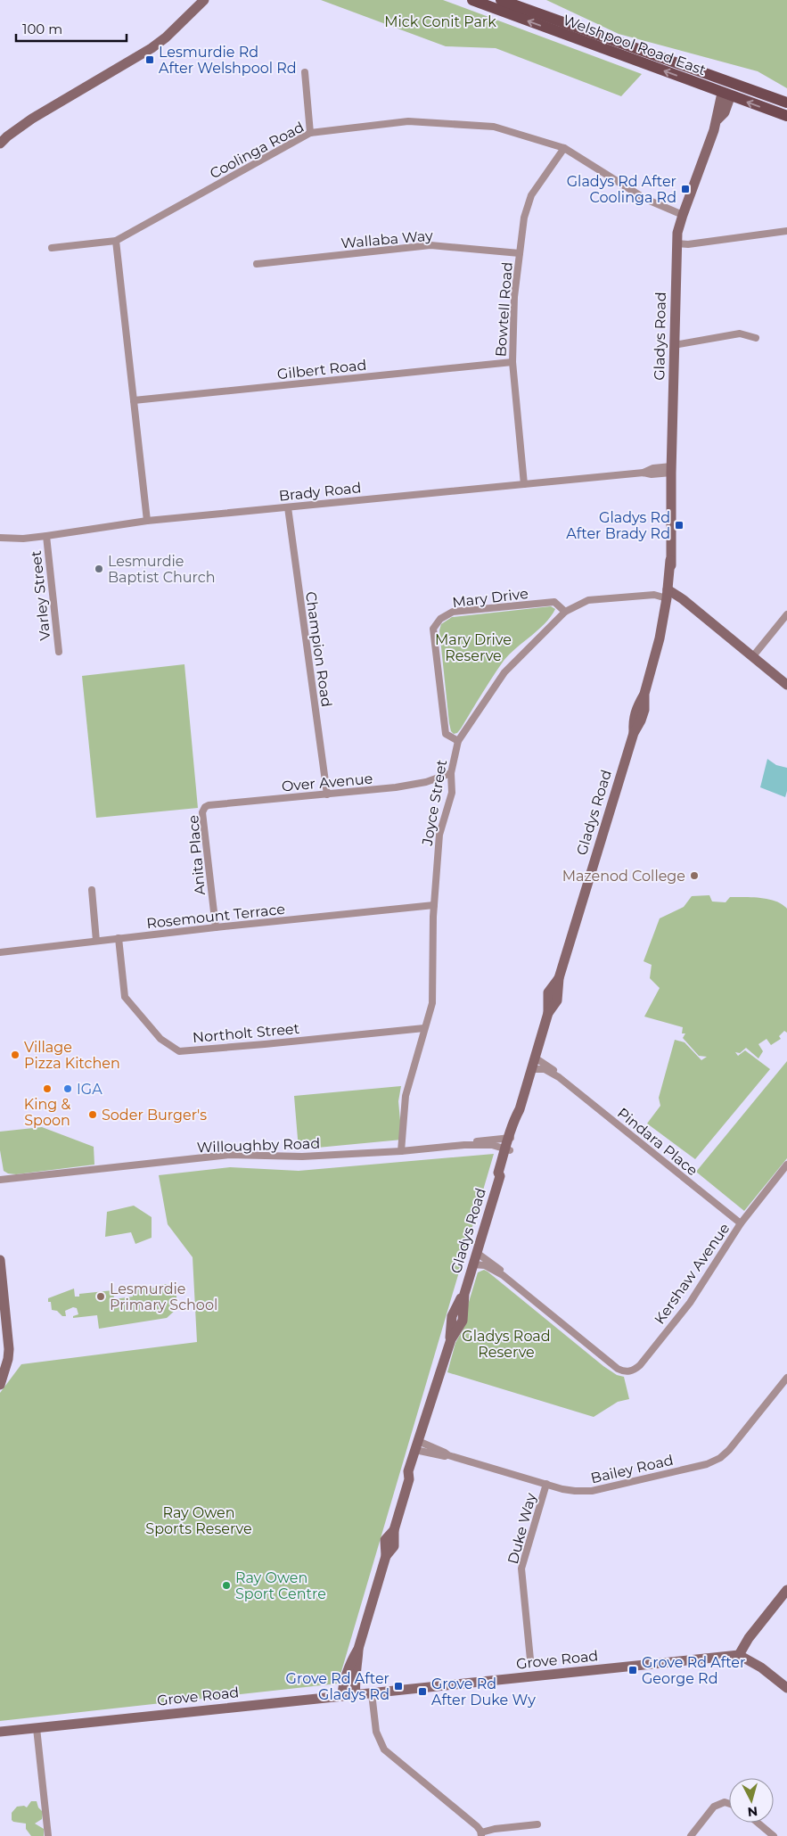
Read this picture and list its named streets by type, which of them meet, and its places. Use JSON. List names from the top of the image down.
{
  "streets": {
    "main road": ["Welshpool Road East"],
    "street": [
      "Coolinga Road",
      "Wallaba Way",
      "Bowtell Road",
      "Gladys Road",
      "Gilbert Road",
      "Brady Road",
      "Varley Street",
      "Mary Drive",
      "Champion Road",
      "Over Avenue",
      "Joyce Street",
      "Anita Place",
      "Rosemount Terrace",
      "Northolt Street",
      "Pindara Place",
      "Willoughby Road",
      "Kershaw Avenue",
      "Bailey Road",
      "Duke Way",
      "Grove Road"
    ]
  },
  "crossings": [
    ["Welshpool Road East", "Gladys Road"],
    ["Coolinga Road", "Bowtell Road"],
    ["Coolinga Road", "Gladys Road"],
    ["Wallaba Way", "Bowtell Road"],
    ["Bowtell Road", "Gilbert Road"],
    ["Bowtell Road", "Brady Road"],
    ["Gladys Road", "Brady Road"],
    ["Gladys Road", "Joyce Street"],
    ["Gladys Road", "Pindara Place"],
    ["Gladys Road", "Willoughby Road"],
    ["Gladys Road", "Kershaw Avenue"],
    ["Gladys Road", "Bailey Road"],
    ["Gladys Road", "Grove Road"],
    ["Brady Road", "Varley Street"],
    ["Brady Road", "Champion Road"],
    ["Mary Drive", "Joyce Street"],
    ["Champion Road", "Over Avenue"],
    ["Over Avenue", "Joyce Street"],
    ["Over Avenue", "Anita Place"],
    ["Joyce Street", "Rosemount Terrace"],
    ["Joyce Street", "Northolt Street"],
    ["Joyce Street", "Willoughby Road"],
    ["Anita Place", "Rosemount Terrace"],
    ["Rosemount Terrace", "Northolt Street"],
    ["Pindara Place", "Kershaw Avenue"],
    ["Bailey Road", "Duke Way"]
  ],
  "parks": [
    "Mick Conit Park",
    "Mary Drive Reserve",
    "Gladys Road Reserve",
    "Ray Owen Sports Reserve"
  ],
  "places": {
    "transit": [
      "Lesmurdie Rd After Welshpool Rd",
      "Gladys Rd After Coolinga Rd",
      "Gladys Rd After Brady Rd",
      "Grove Rd After George Rd",
      "Grove Rd After Gladys Rd",
      "Grove Rd After Duke Wy"
    ],
    "other": [
      "Lesmurdie Baptist Church",
      "Mazenod College",
      "Village Pizza Kitchen",
      "King & Spoon",
      "IGA",
      "Soder Burger's",
      "Lesmurdie Primary School",
      "Ray Owen Sport Centre"
    ]
  },
  "scale_bar": "100 m",
  "north": "bottom"
}
